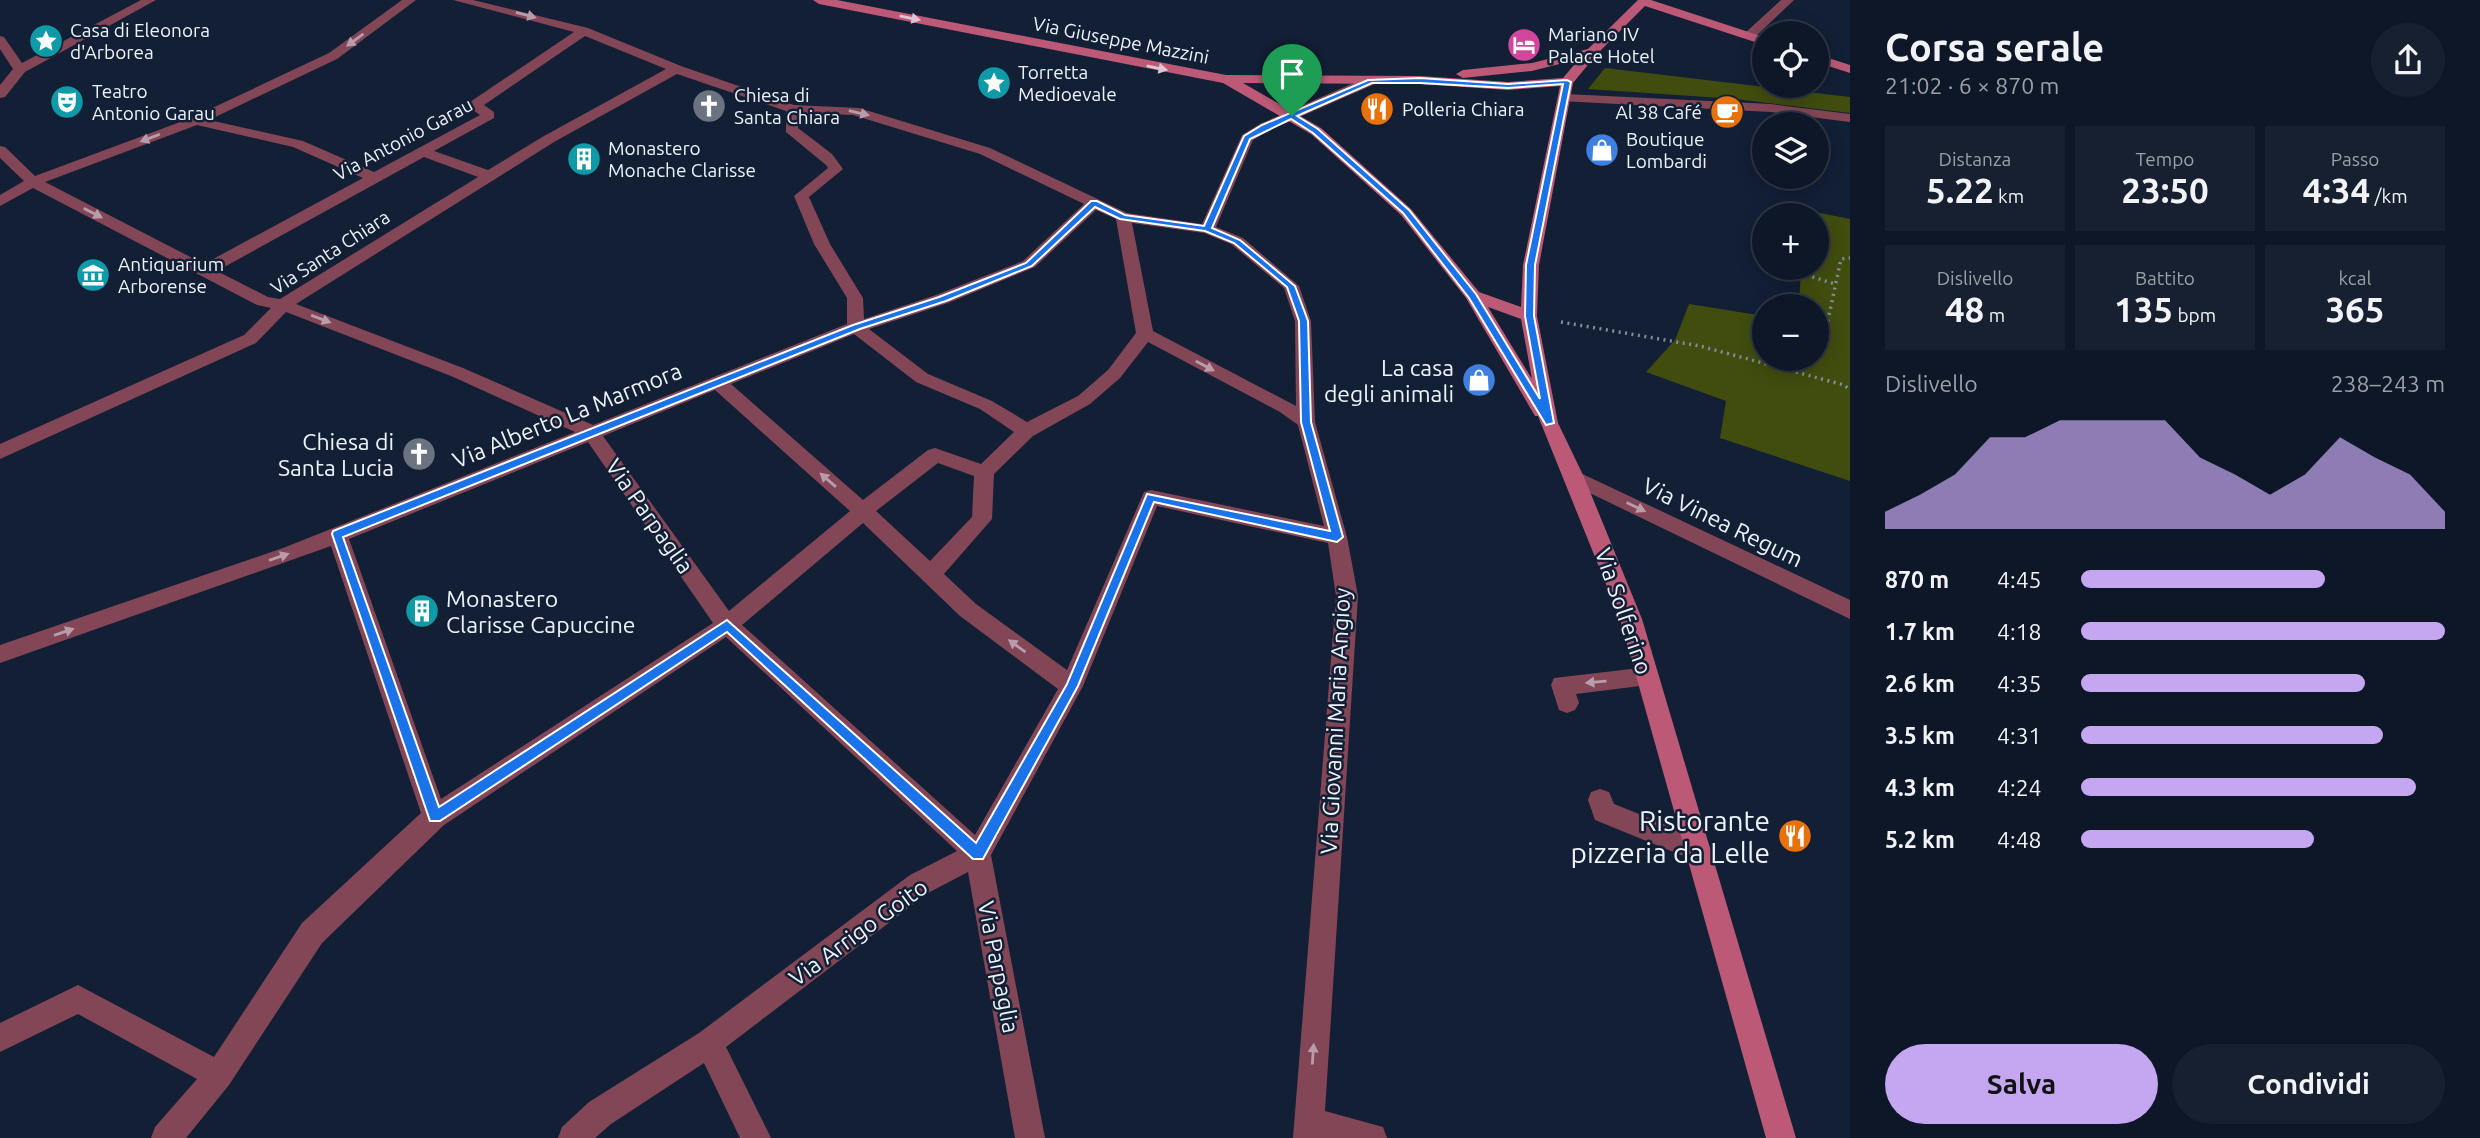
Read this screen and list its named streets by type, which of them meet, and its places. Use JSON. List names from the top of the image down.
{
  "streets": {
    "street": [
      "Via Giuseppe Mazzini",
      "Via Antonio Garau",
      "Via Santa Chiara",
      "Via Alberto La Marmora",
      "Via Parpaglia",
      "Via Vinea Regum",
      "Via Solferino",
      "Via Giovanni Maria Angioy",
      "Via Arrigo Goito"
    ]
  },
  "crossings": [
    ["Via Giuseppe Mazzini", "Via Solferino"],
    ["Via Antonio Garau", "Via Giovanni Maria Angioy"],
    ["Via Santa Chiara", "Via Giovanni Maria Angioy"],
    ["Via Alberto La Marmora", "Via Parpaglia"],
    ["Via Alberto La Marmora", "Via Giovanni Maria Angioy"],
    ["Via Parpaglia", "Via Arrigo Goito"],
    ["Via Vinea Regum", "Via Solferino"]
  ],
  "one_way": ["Via Giuseppe Mazzini", "Via Vinea Regum"],
  "places": {
    "place": ["Casa di Eleonora d'Arborea", "Torretta Medioevale"],
    "hotel": ["Mariano IV Palace Hotel"],
    "theatre": ["Teatro Antonio Garau"],
    "church": ["Chiesa di Santa Chiara", "Chiesa di Santa Lucia"],
    "restaurant": ["Polleria Chiara", "Ristorante pizzeria da Lelle"],
    "cafe": ["Al 38 Café"],
    "shop": ["Boutique Lombardi", "La casa degli animali"],
    "building": ["Monastero Monache Clarisse", "Monastero Clarisse Capuccine"],
    "museum": ["Antiquarium Arborense"]
  },
  "page": {
    "heading": ["Corsa serale", "21:02 · 6 × 870 m"],
    "map_buttons": ["+", "−"],
    "stats": [
      ["Distanza", "5.22 km"],
      ["Tempo", "23:50"],
      ["Passo", "4:34 /km"],
      ["Dislivello", "48 m"],
      ["Battito", "135 bpm"],
      ["kcal", "365"]
    ],
    "chart": ["Dislivello", "238–243 m"],
    "list": [
      {
        "name": "870 m",
        "note": "4:45"
      },
      {
        "name": "1.7 km",
        "note": "4:18"
      },
      {
        "name": "2.6 km",
        "note": "4:35"
      },
      {
        "name": "3.5 km",
        "note": "4:31"
      },
      {
        "name": "4.3 km",
        "note": "4:24"
      },
      {
        "name": "5.2 km",
        "note": "4:48"
      }
    ],
    "buttons": ["Salva", "Condividi"]
  }
}
